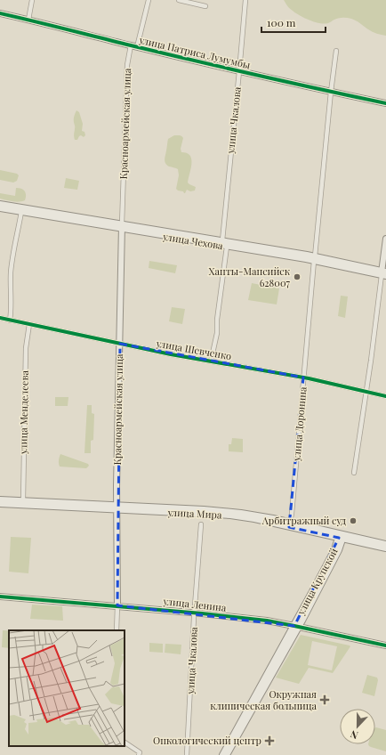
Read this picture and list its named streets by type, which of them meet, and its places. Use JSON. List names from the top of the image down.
{
  "streets": {
    "main road": [
      "улица Патриса Лумумбы",
      "Красноармейская улица",
      "улица Чехова",
      "улица Мира",
      "улица Крупской",
      "улица Ленина"
    ],
    "street": [
      "улица Чкалова",
      "улица Шевченко",
      "улица Менделеева",
      "улица Доронина"
    ]
  },
  "crossings": [
    ["улица Патриса Лумумбы", "улица Чкалова"],
    ["улица Патриса Лумумбы", "Красноармейская улица"],
    ["улица Патриса Лумумбы", "улица Доронина"],
    ["улица Чкалова", "улица Чехова"],
    ["улица Чкалова", "улица Ленина"],
    ["Красноармейская улица", "улица Чехова"],
    ["Красноармейская улица", "улица Шевченко"],
    ["Красноармейская улица", "улица Мира"],
    ["Красноармейская улица", "улица Ленина"],
    ["улица Чехова", "улица Доронина"],
    ["улица Шевченко", "улица Менделеева"],
    ["улица Шевченко", "улица Доронина"],
    ["улица Менделеева", "улица Мира"],
    ["улица Доронина", "улица Мира"],
    ["улица Мира", "улица Крупской"],
    ["улица Крупской", "улица Ленина"]
  ],
  "places": {
    "other": ["Ханты-Мансийск 628007", "Арбитражный суд"],
    "health": ["Окружная клиническая больница", "Онкологический центр"]
  },
  "scale_bar": "100 m",
  "north": "bottom"
}
